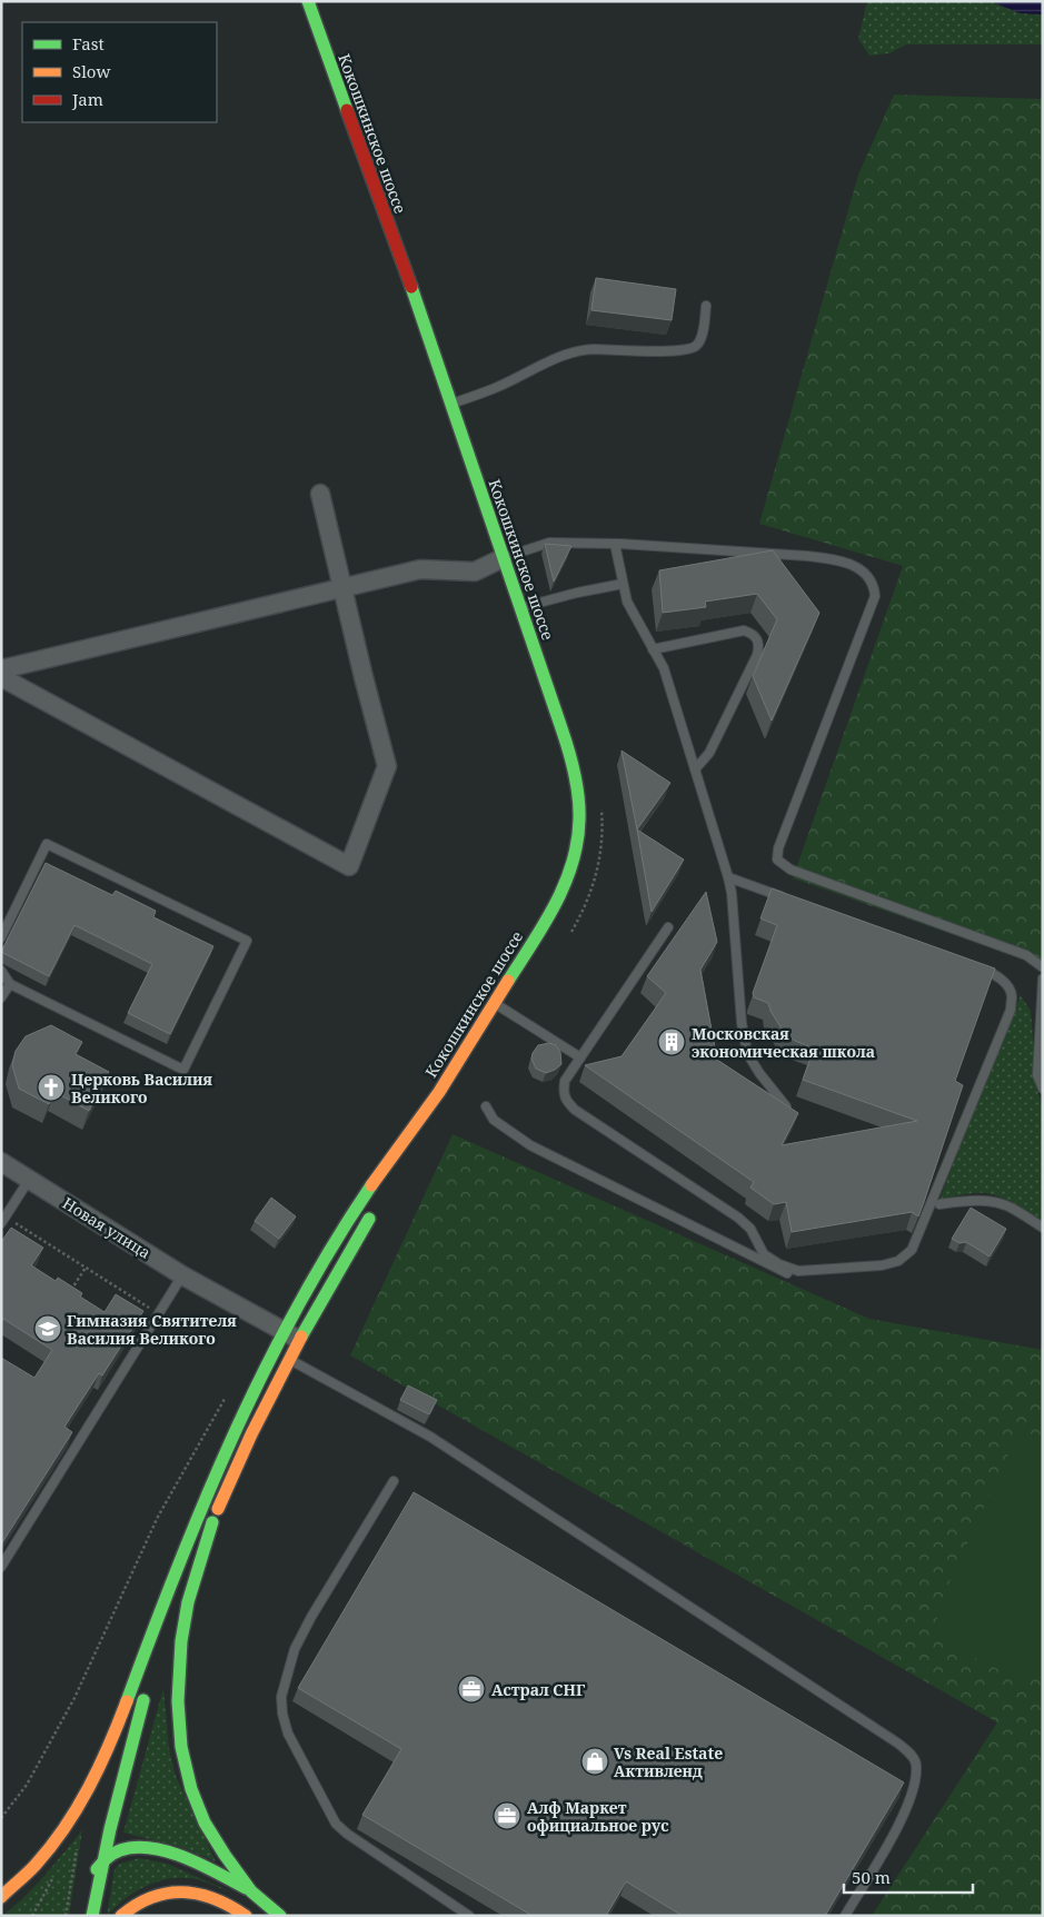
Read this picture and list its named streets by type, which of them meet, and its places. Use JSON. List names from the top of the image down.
{
  "streets": {
    "main road": ["Кокошкинское шоссе"],
    "street": ["Новая улица"]
  },
  "places": {
    "building": ["Московская экономическая школа"],
    "church": ["Церковь Василия Великого"],
    "school or university": ["Гимназия Святителя Василия Великого"],
    "office": ["Астрал СНГ", "Алф Маркет официальное рус"],
    "shop": ["Vs Real Estate Активленд"]
  },
  "legend": ["Fast", "Slow", "Jam"],
  "scale_bar": "50 m"
}
